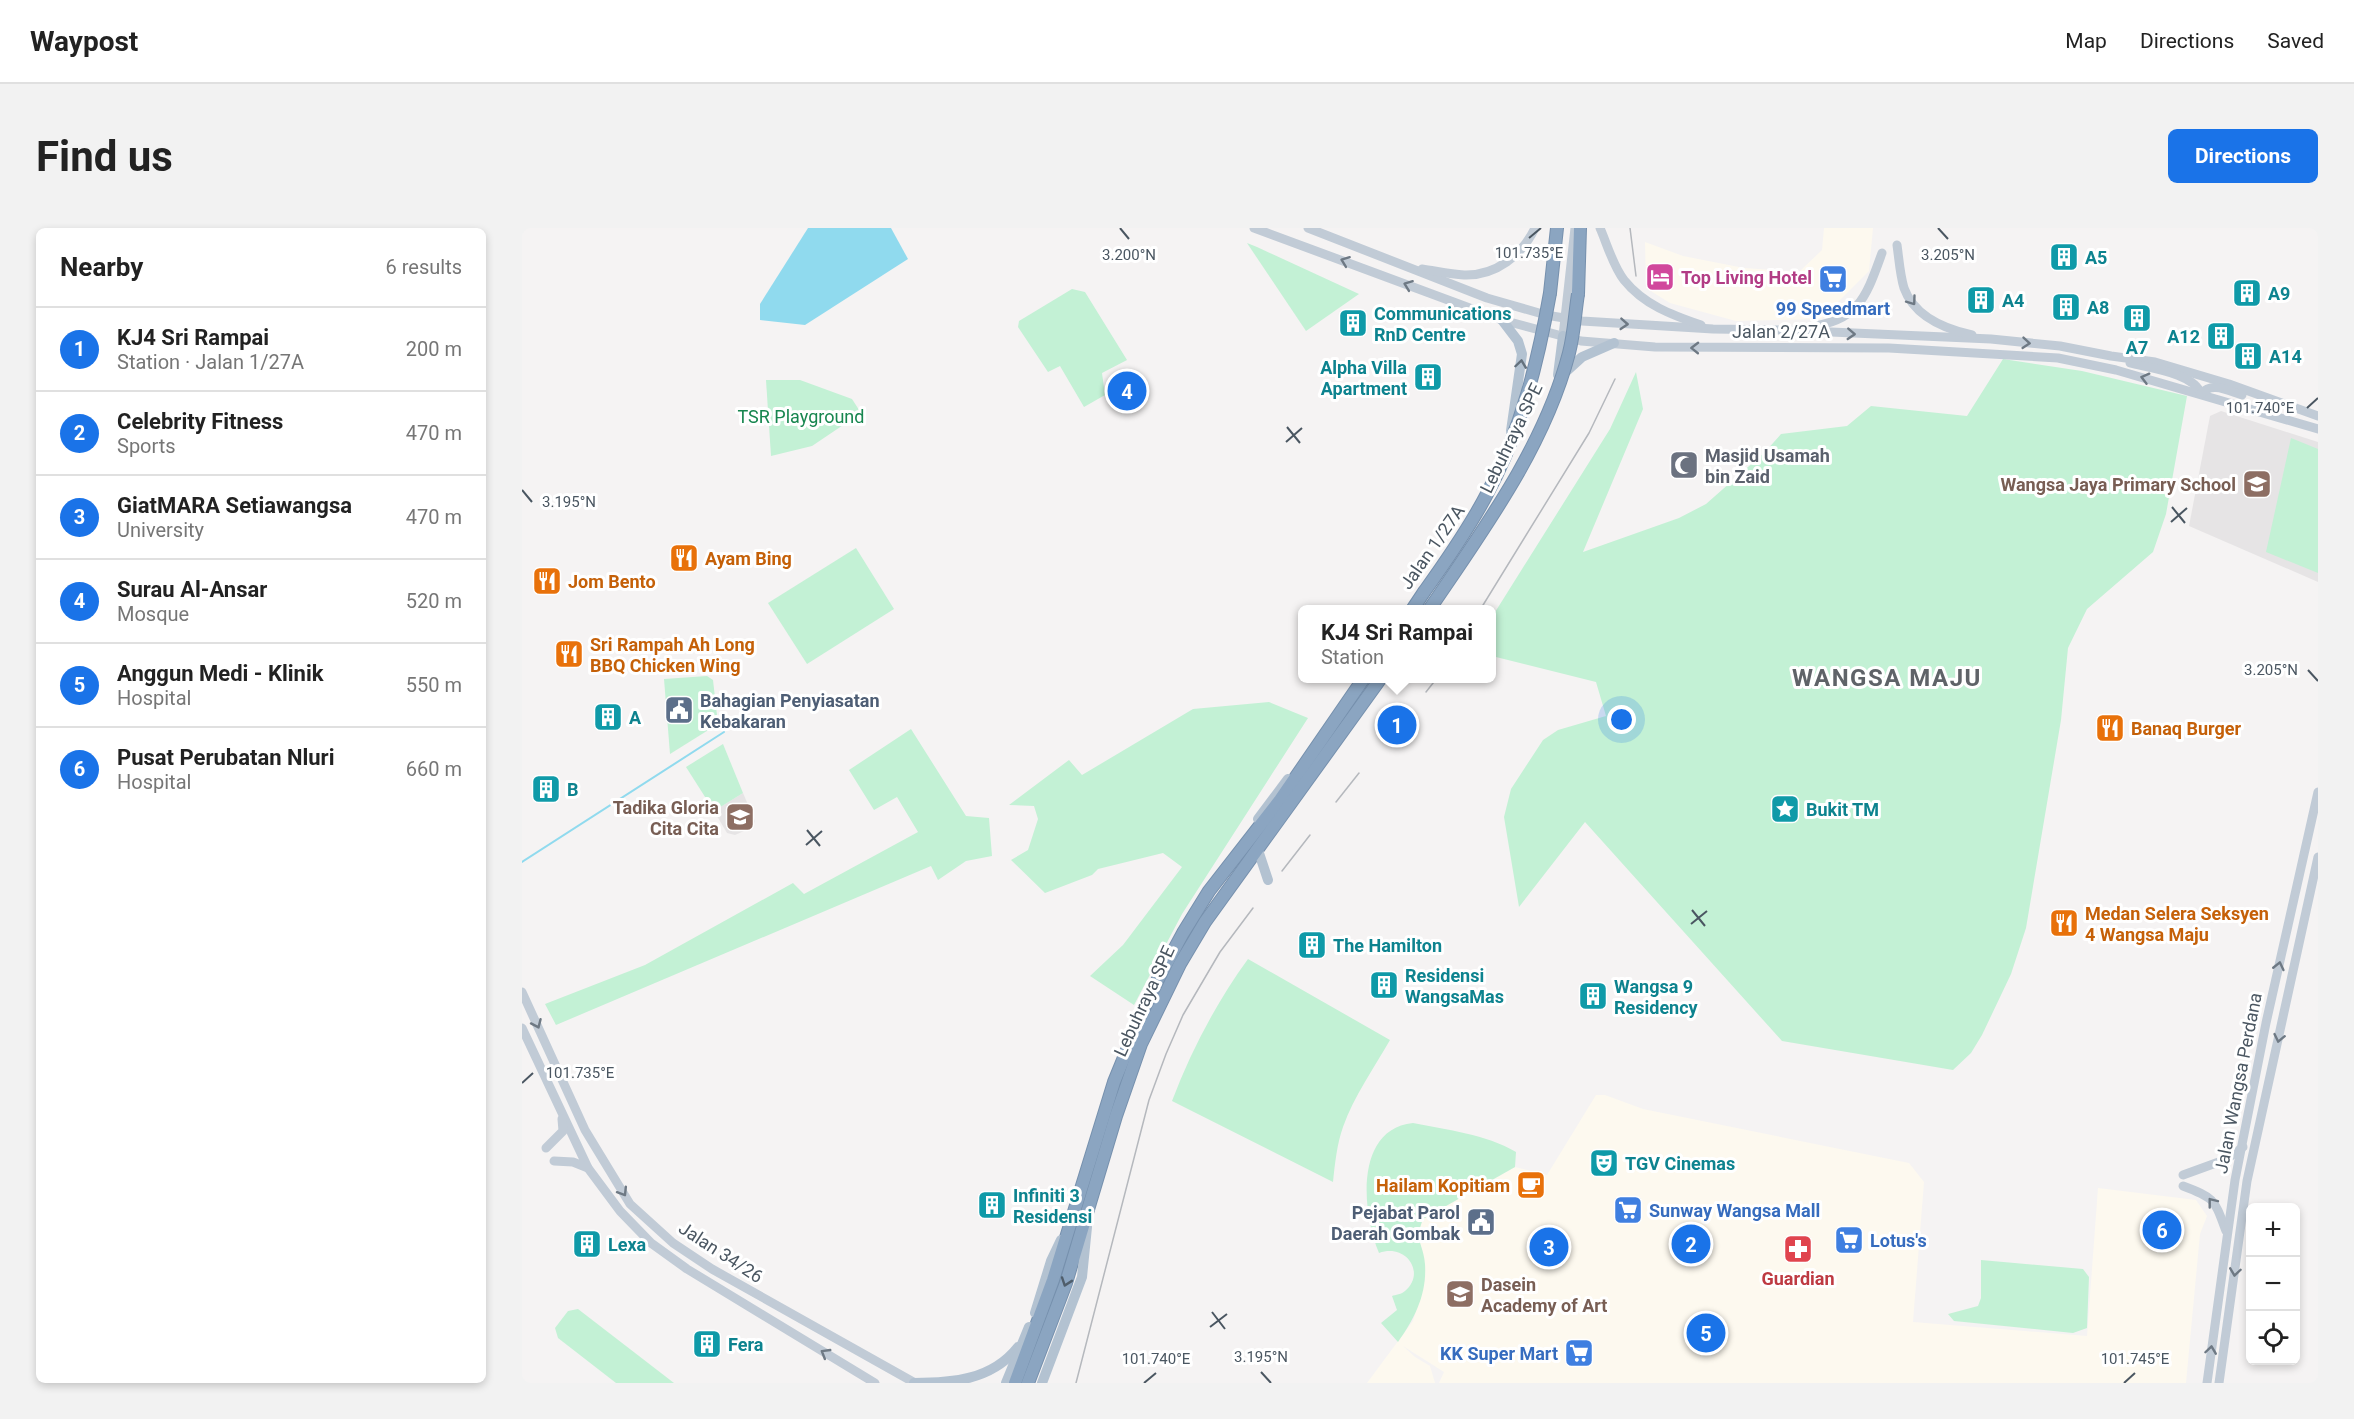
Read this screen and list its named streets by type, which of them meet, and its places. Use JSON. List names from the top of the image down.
{
  "streets": {
    "highway": ["Lebuhraya SPE"],
    "main road": [
      "Jalan 2/27A",
      "Jalan 1/27A",
      "Jalan Wangsa Perdana",
      "Jalan 34/26"
    ]
  },
  "crossings": [
    ["Jalan 2/27A", "Jalan 1/27A"],
    ["Lebuhraya SPE", "Jalan 1/27A"]
  ],
  "districts": ["WANGSA MAJU"],
  "parks": ["TSR Playground"],
  "places": {
    "building": [
      "A5",
      "A9",
      "A4",
      "A8",
      "A7",
      "Communications RnD Centre",
      "A12",
      "A14",
      "Alpha Villa Apartment",
      "A",
      "B",
      "The Hamilton",
      "Residensi WangsaMas",
      "Wangsa 9 Residency",
      "Infiniti 3 Residensi",
      "Lexa",
      "Fera"
    ],
    "hotel": ["Top Living Hotel"],
    "supermarket": [
      "99 Speedmart",
      "Sunway Wangsa Mall",
      "Lotus's",
      "KK Super Mart"
    ],
    "mosque": ["Masjid Usamah bin Zaid"],
    "school or university": ["Wangsa Jaya Primary School", "Tadika Gloria Cita Cita", "Dasein Academy of Art"],
    "restaurant": [
      "Ayam Bing",
      "Jom Bento",
      "Sri Rampah Ah Long BBQ Chicken Wing",
      "Banaq Burger",
      "Medan Selera Seksyen 4 Wangsa Maju"
    ],
    "public building": ["Bahagian Penyiasatan Kebakaran", "Pejabat Parol Daerah Gombak"],
    "place": ["Bukit TM"],
    "theatre": ["TGV Cinemas"],
    "cafe": ["Hailam Kopitiam"],
    "pharmacy": ["Guardian"]
  },
  "page": {
    "header": "Waypost",
    "nav": ["Map", "Directions", "Saved"],
    "buttons": "Directions",
    "title": "Find us",
    "heading": ["Nearby", "6 results"],
    "list": [
      {
        "mark": "1",
        "name": "KJ4 Sri Rampai",
        "note": "Station · Jalan 1/27A",
        "value": "200 m"
      },
      {
        "mark": "2",
        "name": "Celebrity Fitness",
        "note": "Sports",
        "value": "470 m"
      },
      {
        "mark": "3",
        "name": "GiatMARA Setiawangsa",
        "note": "University",
        "value": "470 m"
      },
      {
        "mark": "4",
        "name": "Surau Al-Ansar",
        "note": "Mosque",
        "value": "520 m"
      },
      {
        "mark": "5",
        "name": "Anggun Medi - Klinik",
        "note": "Hospital",
        "value": "550 m"
      },
      {
        "mark": "6",
        "name": "Pusat Perubatan Nluri",
        "note": "Hospital",
        "value": "660 m"
      }
    ],
    "pins": [
      "4",
      "1",
      "6",
      "2",
      "3",
      "5"
    ],
    "popup": ["KJ4 Sri Rampai", "Station"],
    "map_buttons": ["+", "−"]
  },
  "coordinates": [
    "101.735°E",
    "3.200°N",
    "3.205°N",
    "101.740°E",
    "3.195°N",
    "101.745°E"
  ]
}
